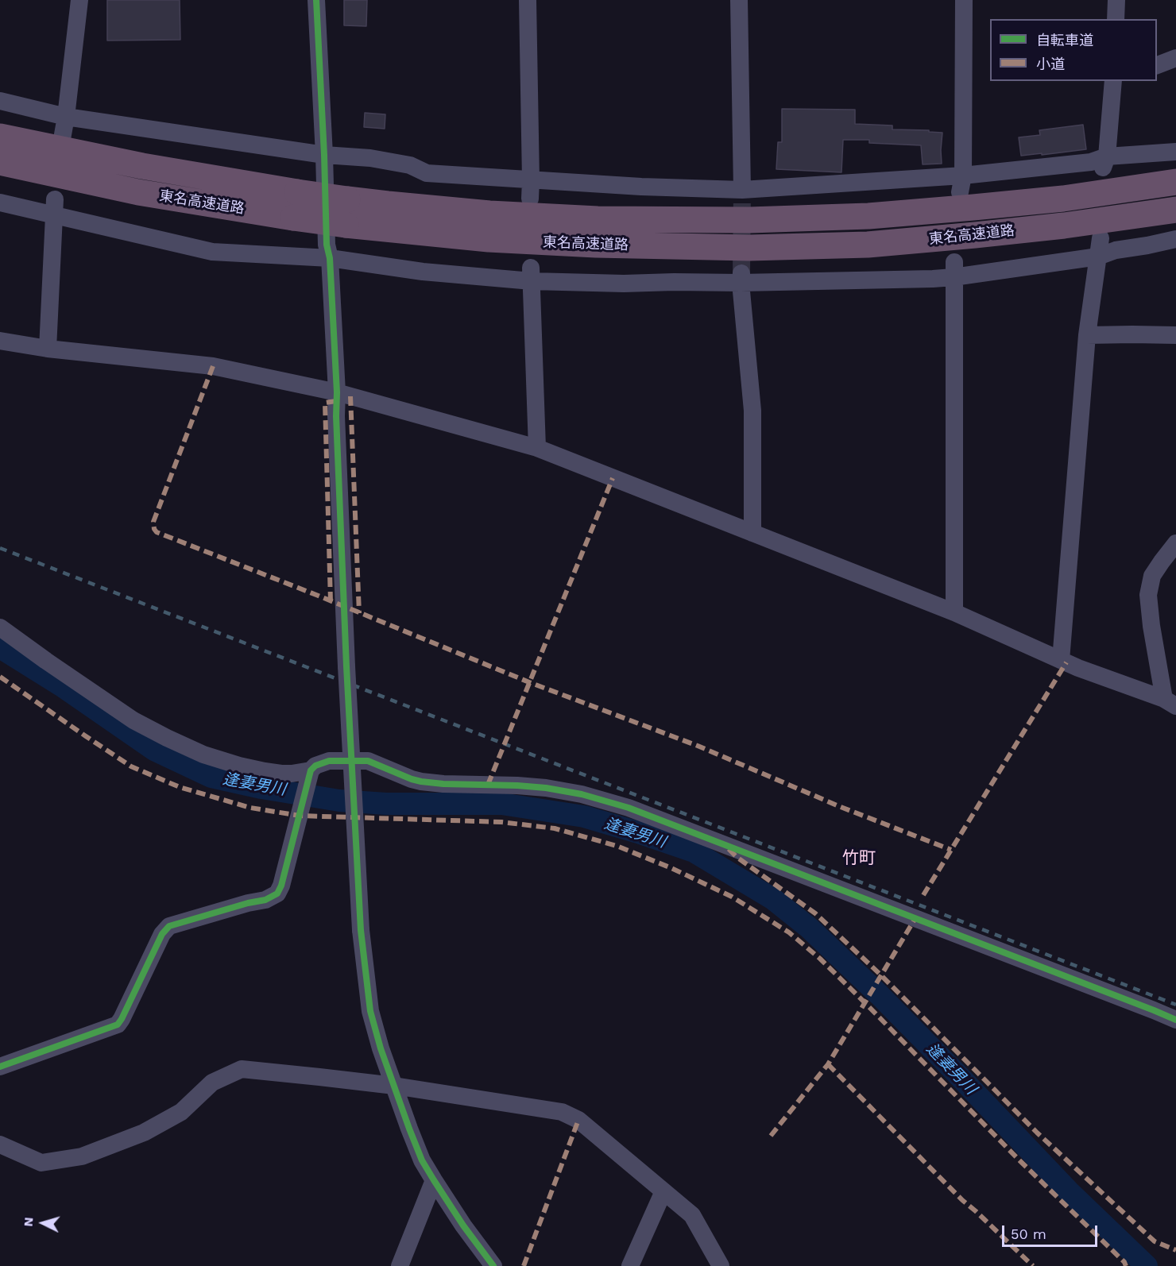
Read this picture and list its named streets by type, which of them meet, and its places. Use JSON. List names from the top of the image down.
{
  "streets": {
    "highway": ["東名高速道路"]
  },
  "districts": ["竹町"],
  "water": ["逢妻男川"],
  "legend": ["自転車道", "小道"],
  "scale_bar": "50 m",
  "north": "left"
}
